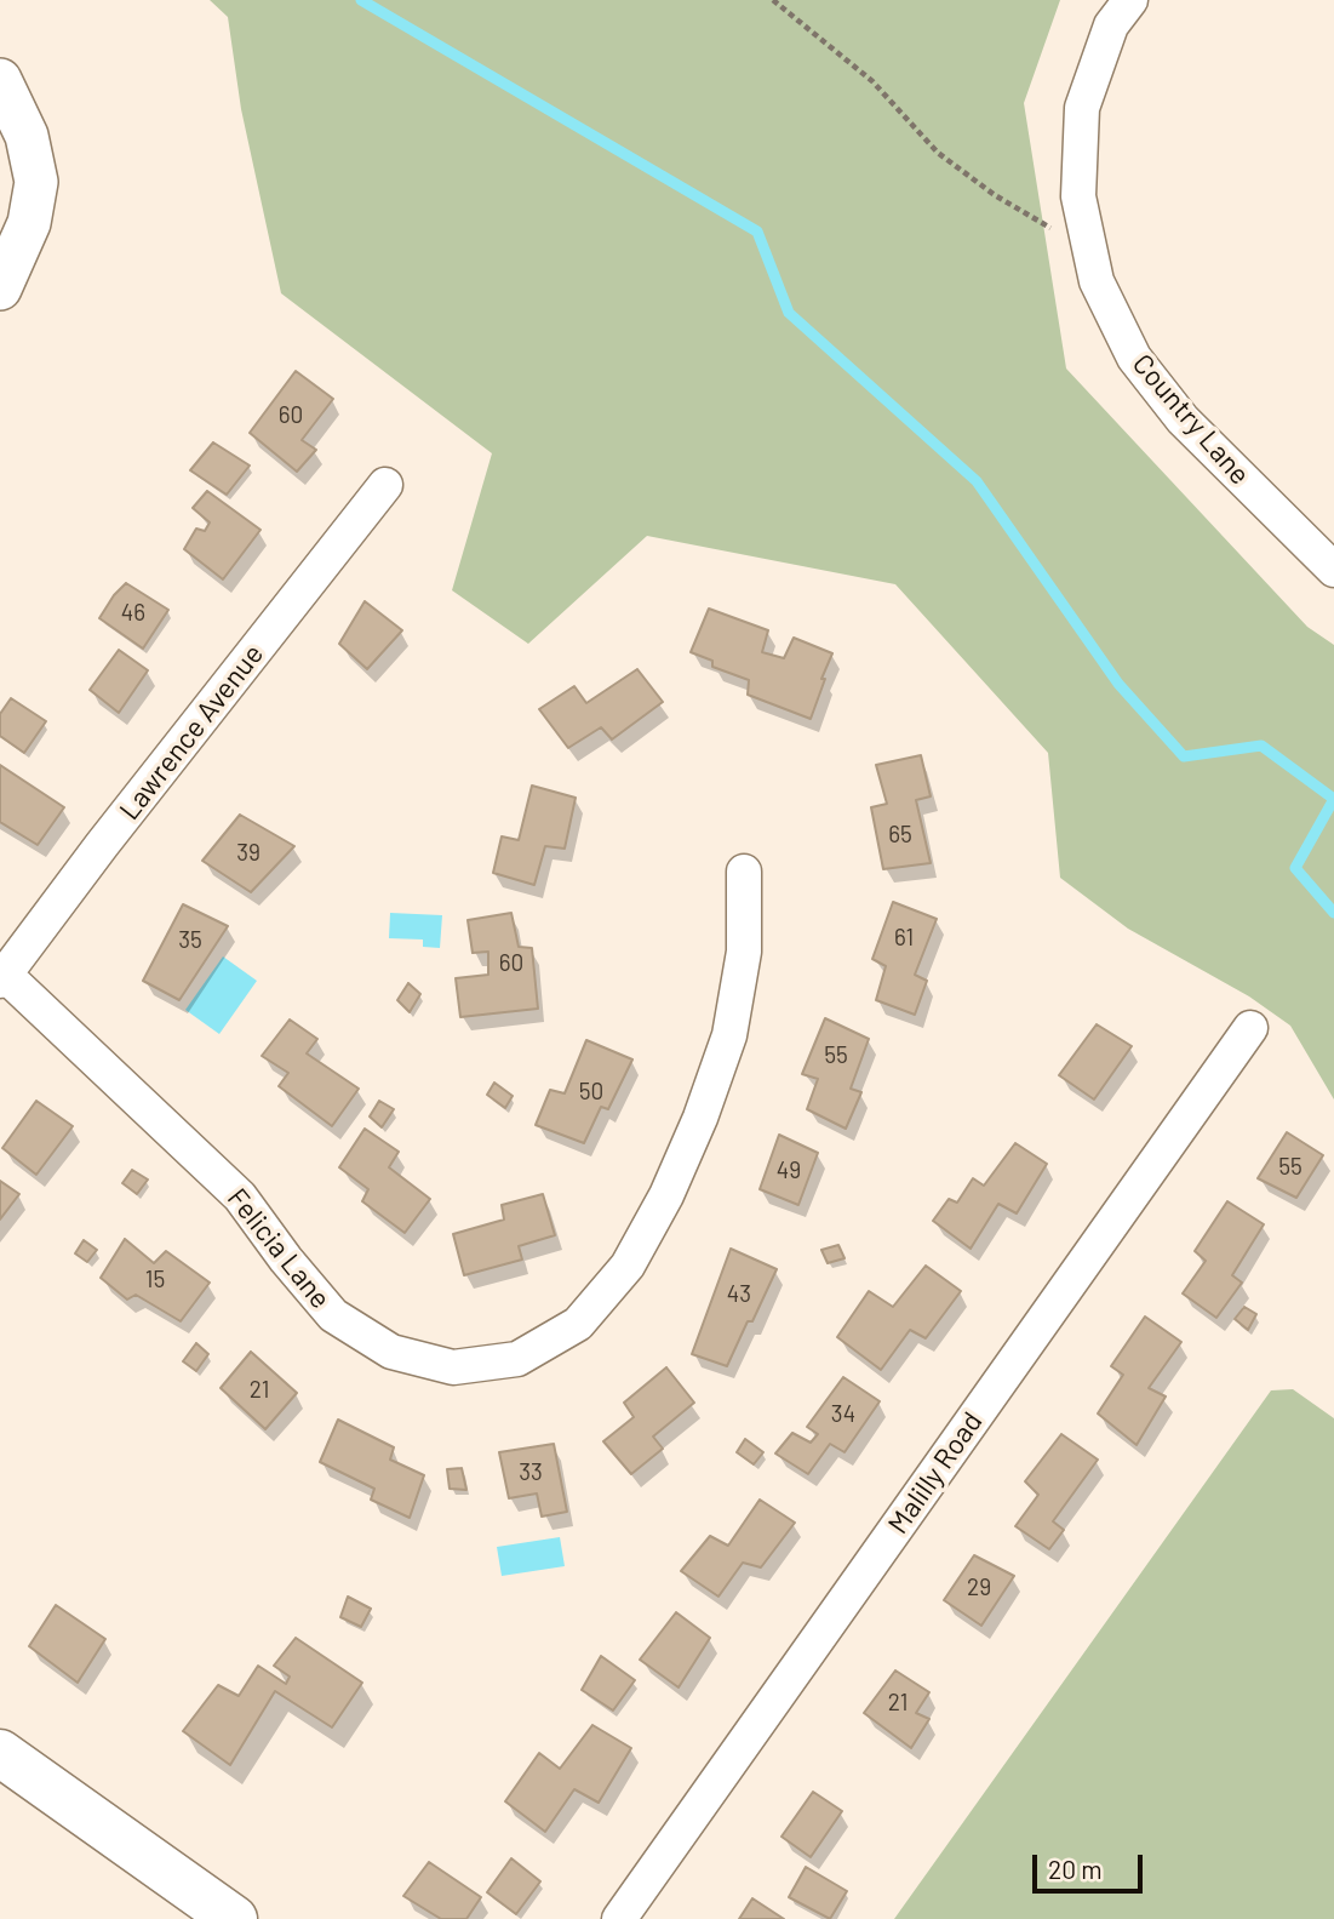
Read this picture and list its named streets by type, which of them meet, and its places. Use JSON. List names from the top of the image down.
{
  "streets": {
    "street": [
      "Country Lane",
      "Lawrence Avenue",
      "Felicia Lane",
      "Malilly Road"
    ]
  },
  "crossings": [
    ["Lawrence Avenue", "Felicia Lane"]
  ],
  "house_numbers": [
    "60",
    "46",
    "65",
    "39",
    "61",
    "35",
    "60",
    "55",
    "50",
    "55",
    "49",
    "15",
    "43",
    "21",
    "34",
    "33",
    "29",
    "21"
  ],
  "scale_bar": "20 m"
}
